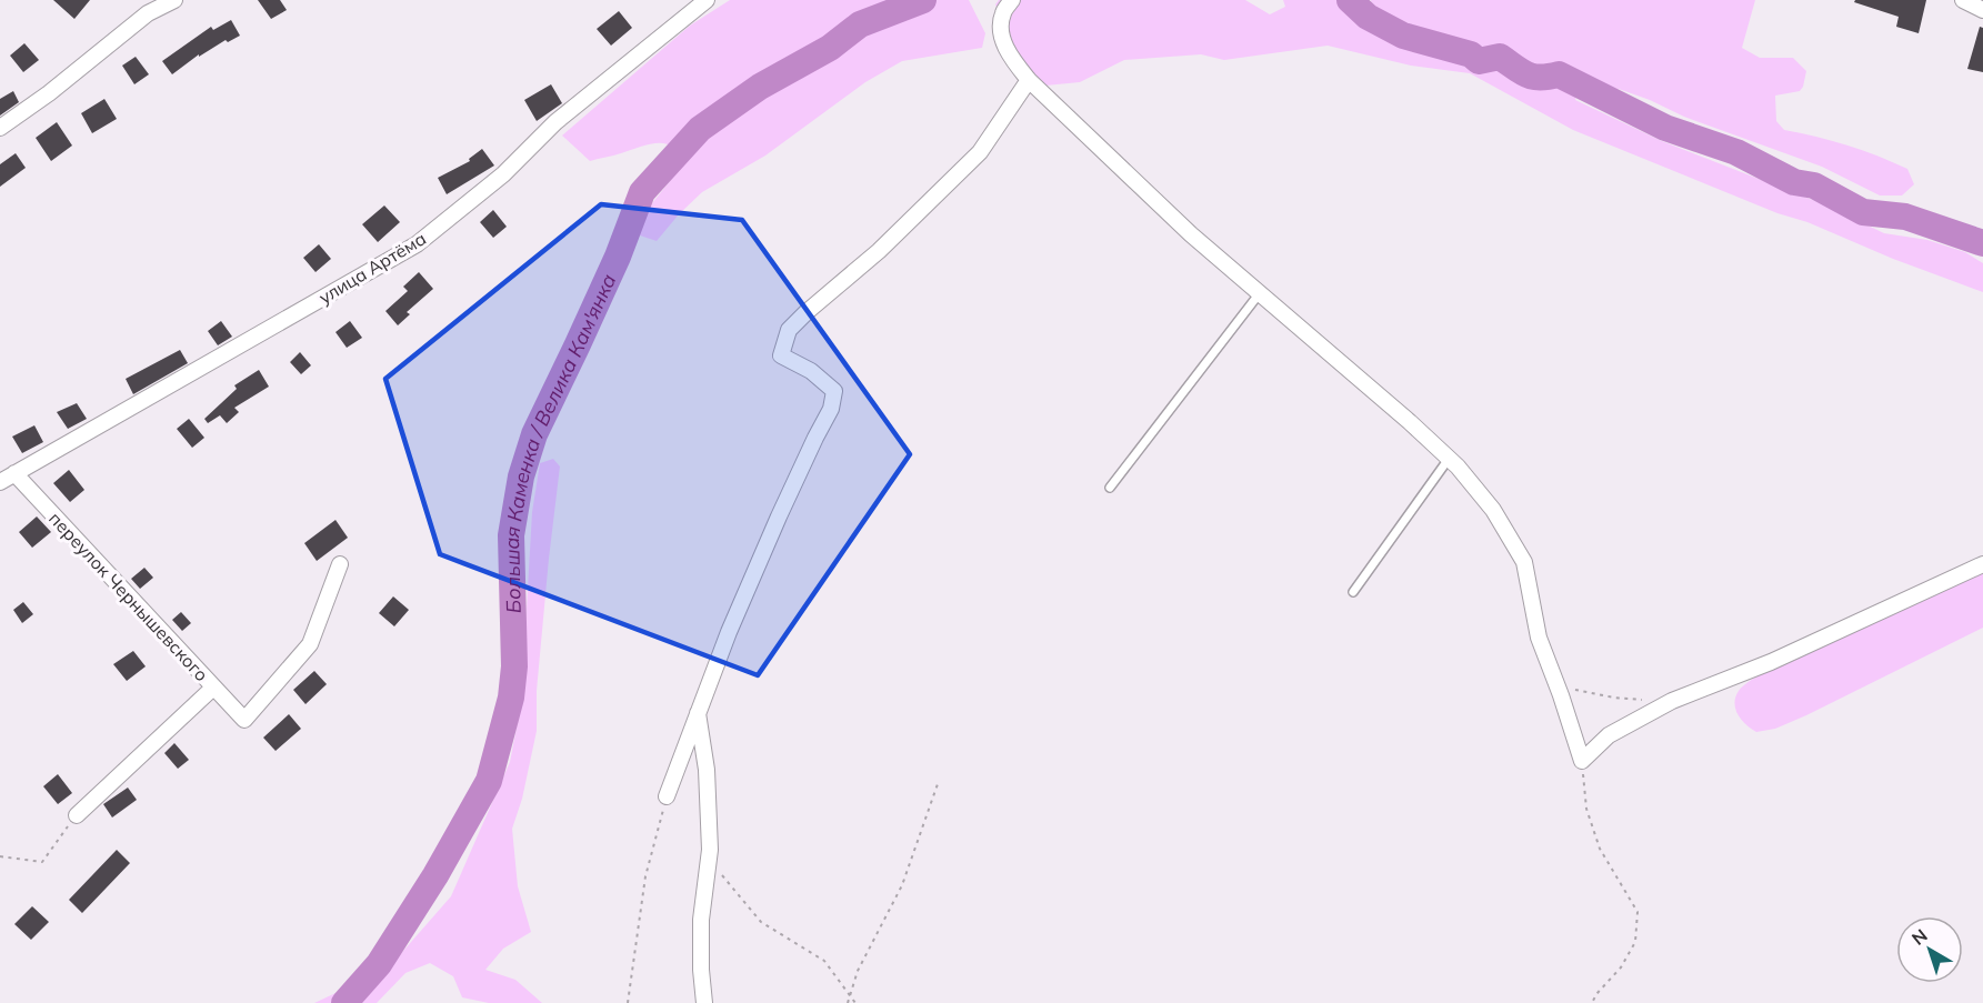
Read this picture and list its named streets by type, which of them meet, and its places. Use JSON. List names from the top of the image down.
{
  "streets": {
    "street": ["улица Артёма", "переулок Чернышевского"]
  },
  "crossings": [
    ["улица Артёма", "переулок Чернышевского"]
  ],
  "water": ["Большая Каменка / Велика Кам'янка"],
  "north": "top left"
}
